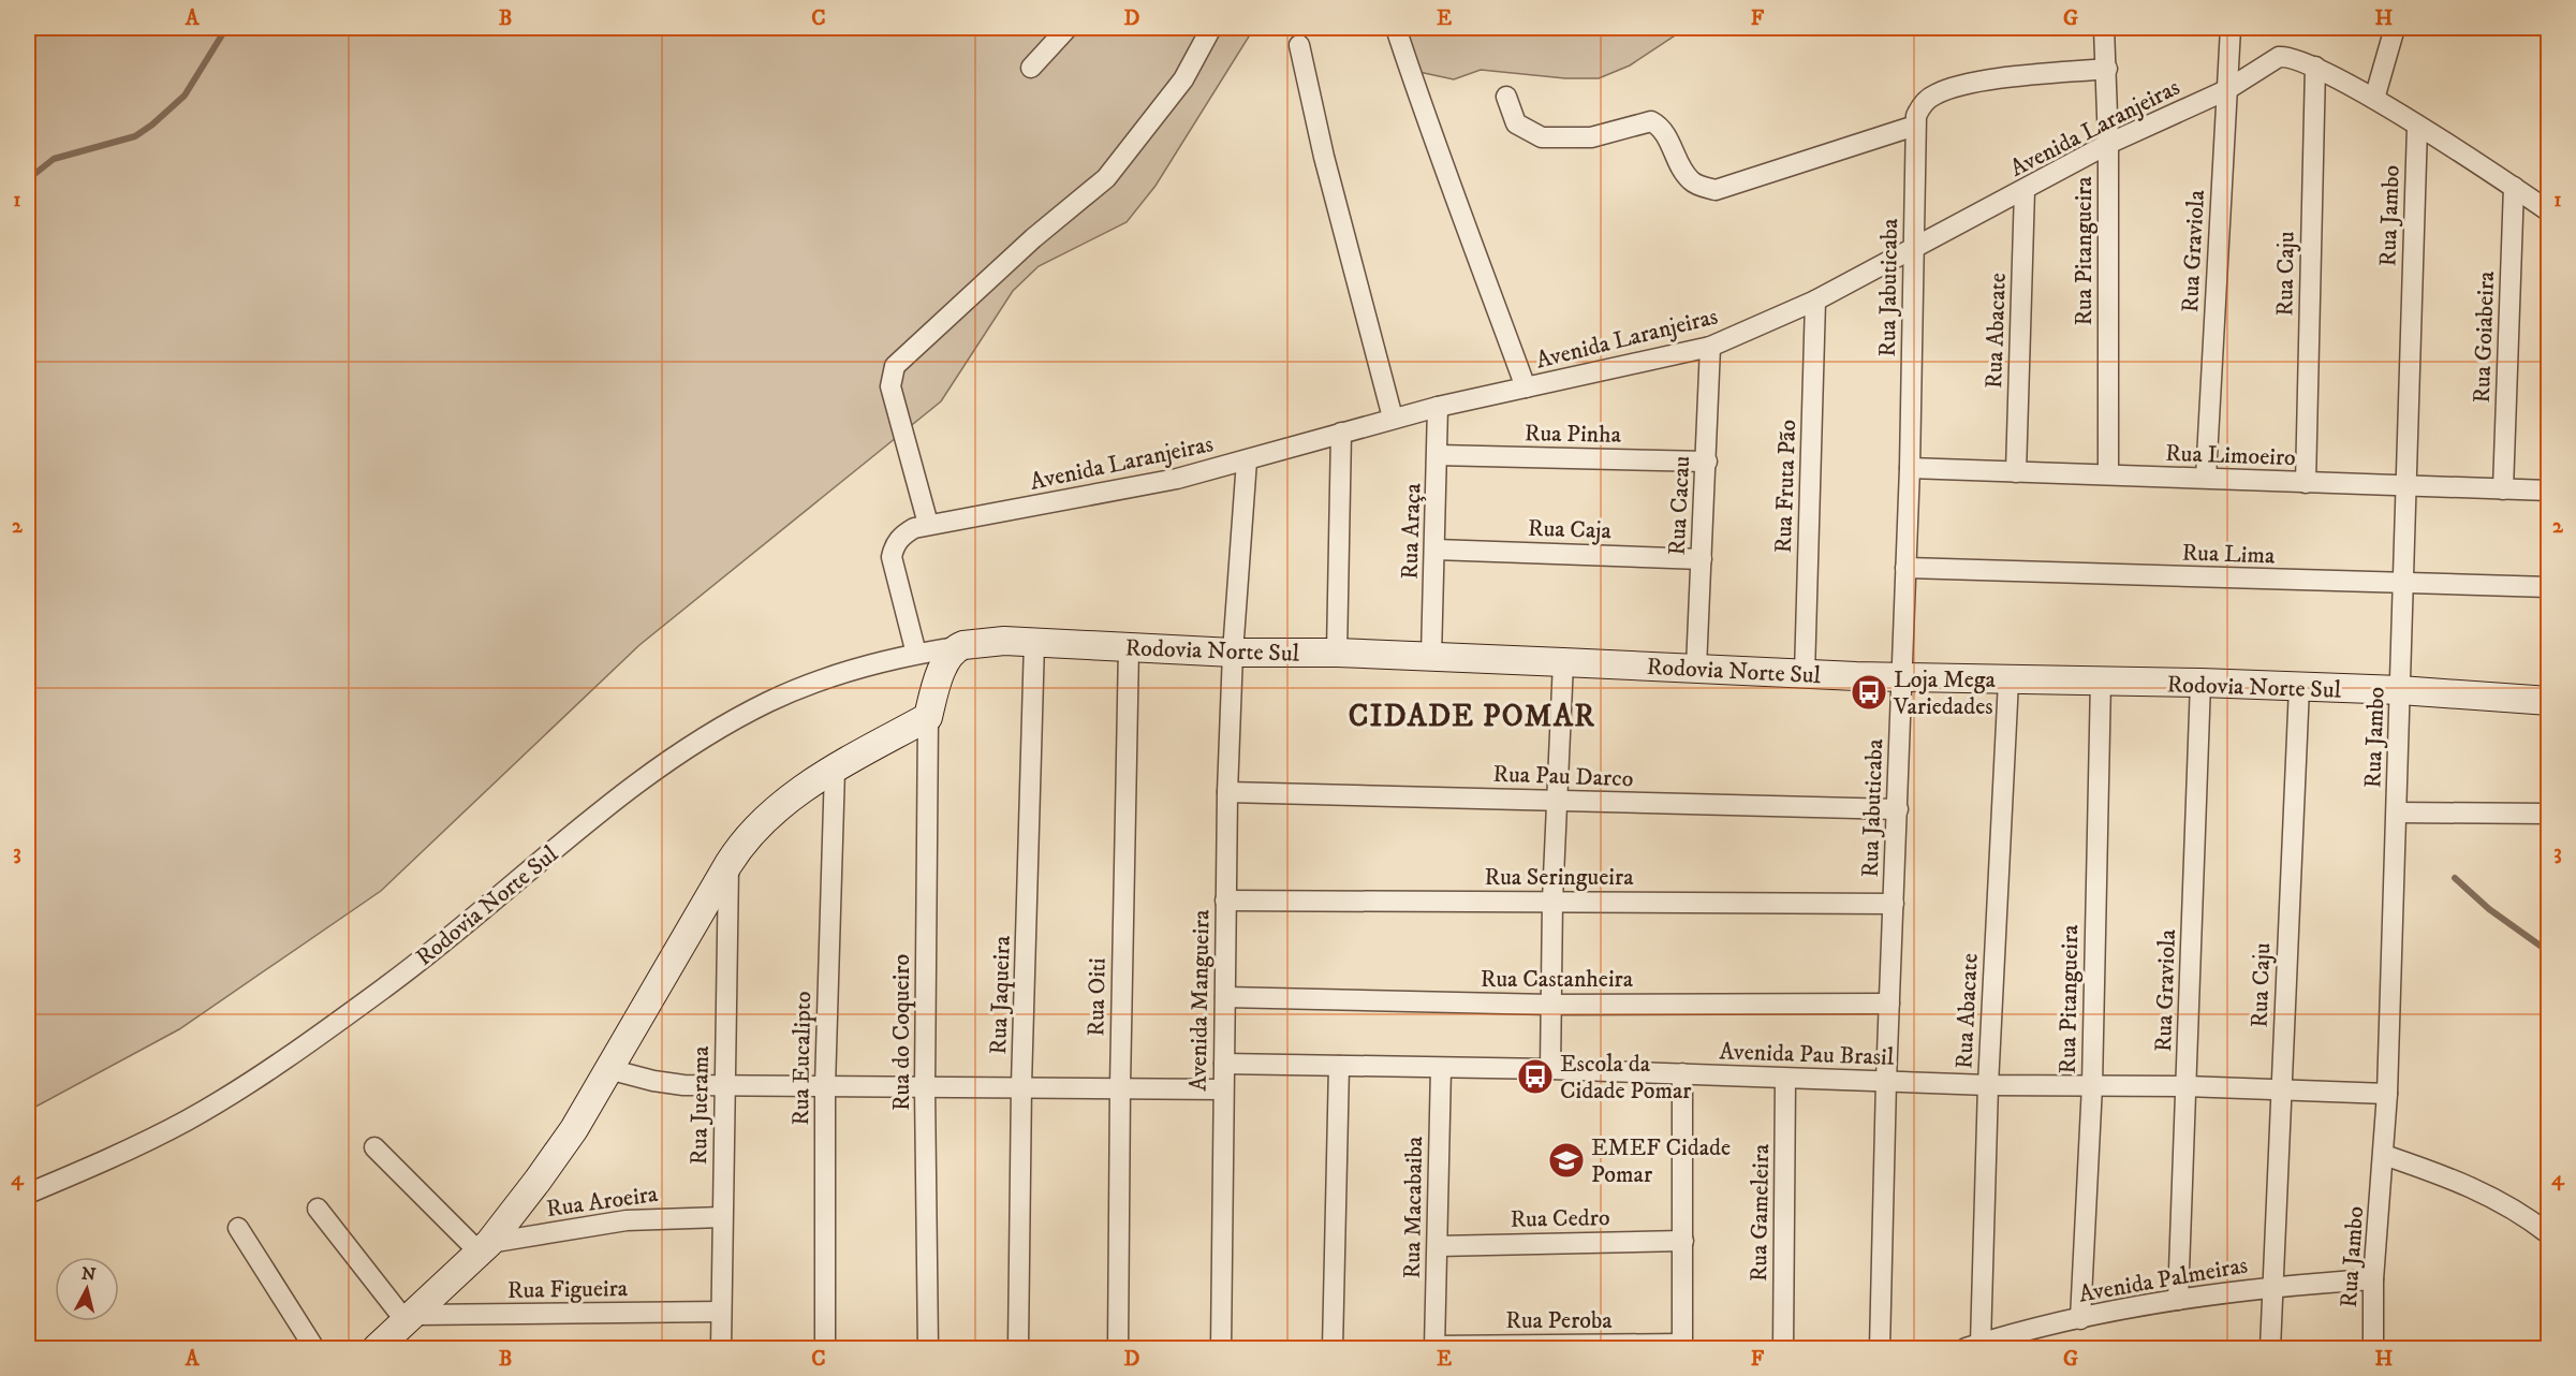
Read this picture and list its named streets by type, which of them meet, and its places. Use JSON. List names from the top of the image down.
{
  "streets": {
    "street": [
      "Avenida Laranjeiras",
      "Rua Jambo",
      "Rua Pitangueira",
      "Rua Graviola",
      "Rua Caju",
      "Rua Jabuticaba",
      "Rua Abacate",
      "Rua Goiabeira",
      "Rua Pinha",
      "Rua Limoeiro",
      "Rua Fruta Pão",
      "Rua Cacau",
      "Rua Caja",
      "Rua Araça",
      "Rua Lima",
      "Rodovia Norte Sul",
      "Rua Pau Darco",
      "Rua Seringueira",
      "Rua Castanheira",
      "Rua Jaqueira",
      "Rua Oiti",
      "Avenida Mangueira",
      "Rua do Coqueiro",
      "Avenida Pau Brasil",
      "Rua Eucalipto",
      "Rua Juerama",
      "Rua Aroeira",
      "Rua Macabaiba",
      "Rua Gameleira",
      "Rua Cedro",
      "Avenida Palmeiras",
      "Rua Figueira",
      "Rua Peroba"
    ]
  },
  "crossings": [
    ["Avenida Laranjeiras", "Rua Jambo"],
    ["Avenida Laranjeiras", "Rua Pitangueira"],
    ["Avenida Laranjeiras", "Rua Graviola"],
    ["Avenida Laranjeiras", "Rua Caju"],
    ["Avenida Laranjeiras", "Rua Jabuticaba"],
    ["Avenida Laranjeiras", "Rua Abacate"],
    ["Avenida Laranjeiras", "Rua Goiabeira"],
    ["Avenida Laranjeiras", "Rua Fruta Pão"],
    ["Avenida Laranjeiras", "Rua Cacau"],
    ["Avenida Laranjeiras", "Rua Araça"],
    ["Avenida Laranjeiras", "Rodovia Norte Sul"],
    ["Avenida Laranjeiras", "Avenida Mangueira"],
    ["Rua Jambo", "Rua Limoeiro"],
    ["Rua Jambo", "Rua Lima"],
    ["Rua Jambo", "Rodovia Norte Sul"],
    ["Rua Jambo", "Avenida Pau Brasil"],
    ["Rua Jambo", "Avenida Palmeiras"],
    ["Rua Pitangueira", "Rua Limoeiro"],
    ["Rua Pitangueira", "Rodovia Norte Sul"],
    ["Rua Pitangueira", "Avenida Pau Brasil"],
    ["Rua Pitangueira", "Avenida Palmeiras"],
    ["Rua Graviola", "Rua Limoeiro"],
    ["Rua Graviola", "Rodovia Norte Sul"],
    ["Rua Graviola", "Avenida Pau Brasil"],
    ["Rua Graviola", "Avenida Palmeiras"],
    ["Rua Caju", "Rua Limoeiro"],
    ["Rua Caju", "Rodovia Norte Sul"],
    ["Rua Caju", "Avenida Pau Brasil"],
    ["Rua Caju", "Avenida Palmeiras"],
    ["Rua Jabuticaba", "Rua Limoeiro"],
    ["Rua Jabuticaba", "Rua Lima"],
    ["Rua Jabuticaba", "Rodovia Norte Sul"],
    ["Rua Jabuticaba", "Rua Pau Darco"],
    ["Rua Jabuticaba", "Rua Seringueira"],
    ["Rua Jabuticaba", "Rua Castanheira"],
    ["Rua Jabuticaba", "Avenida Pau Brasil"],
    ["Rua Abacate", "Rua Limoeiro"],
    ["Rua Abacate", "Rodovia Norte Sul"],
    ["Rua Abacate", "Avenida Pau Brasil"],
    ["Rua Abacate", "Avenida Palmeiras"],
    ["Rua Goiabeira", "Rua Limoeiro"],
    ["Rua Pinha", "Rua Cacau"],
    ["Rua Pinha", "Rua Araça"],
    ["Rua Fruta Pão", "Rodovia Norte Sul"],
    ["Rua Cacau", "Rua Caja"],
    ["Rua Cacau", "Rodovia Norte Sul"],
    ["Rua Caja", "Rua Araça"],
    ["Rua Araça", "Rodovia Norte Sul"],
    ["Rodovia Norte Sul", "Rua Jaqueira"],
    ["Rodovia Norte Sul", "Rua Oiti"],
    ["Rodovia Norte Sul", "Avenida Mangueira"],
    ["Rua Pau Darco", "Avenida Mangueira"],
    ["Rua Seringueira", "Avenida Mangueira"],
    ["Rua Castanheira", "Avenida Mangueira"],
    ["Avenida Mangueira", "Avenida Pau Brasil"],
    ["Avenida Pau Brasil", "Rua Macabaiba"],
    ["Avenida Pau Brasil", "Rua Gameleira"],
    ["Rua Juerama", "Rua Aroeira"],
    ["Rua Juerama", "Rua Figueira"],
    ["Rua Macabaiba", "Rua Cedro"],
    ["Rua Macabaiba", "Rua Peroba"]
  ],
  "districts": ["CIDADE POMAR"],
  "places": {
    "bus stop": ["Loja Mega Variedades", "Escola da Cidade Pomar"],
    "school or university": ["EMEF Cidade Pomar"]
  },
  "north": "top",
  "grid": {
    "columns": [
      "A",
      "B",
      "C",
      "D",
      "E",
      "F",
      "G",
      "H"
    ],
    "rows": [
      "1",
      "2",
      "3",
      "4"
    ]
  }
}
